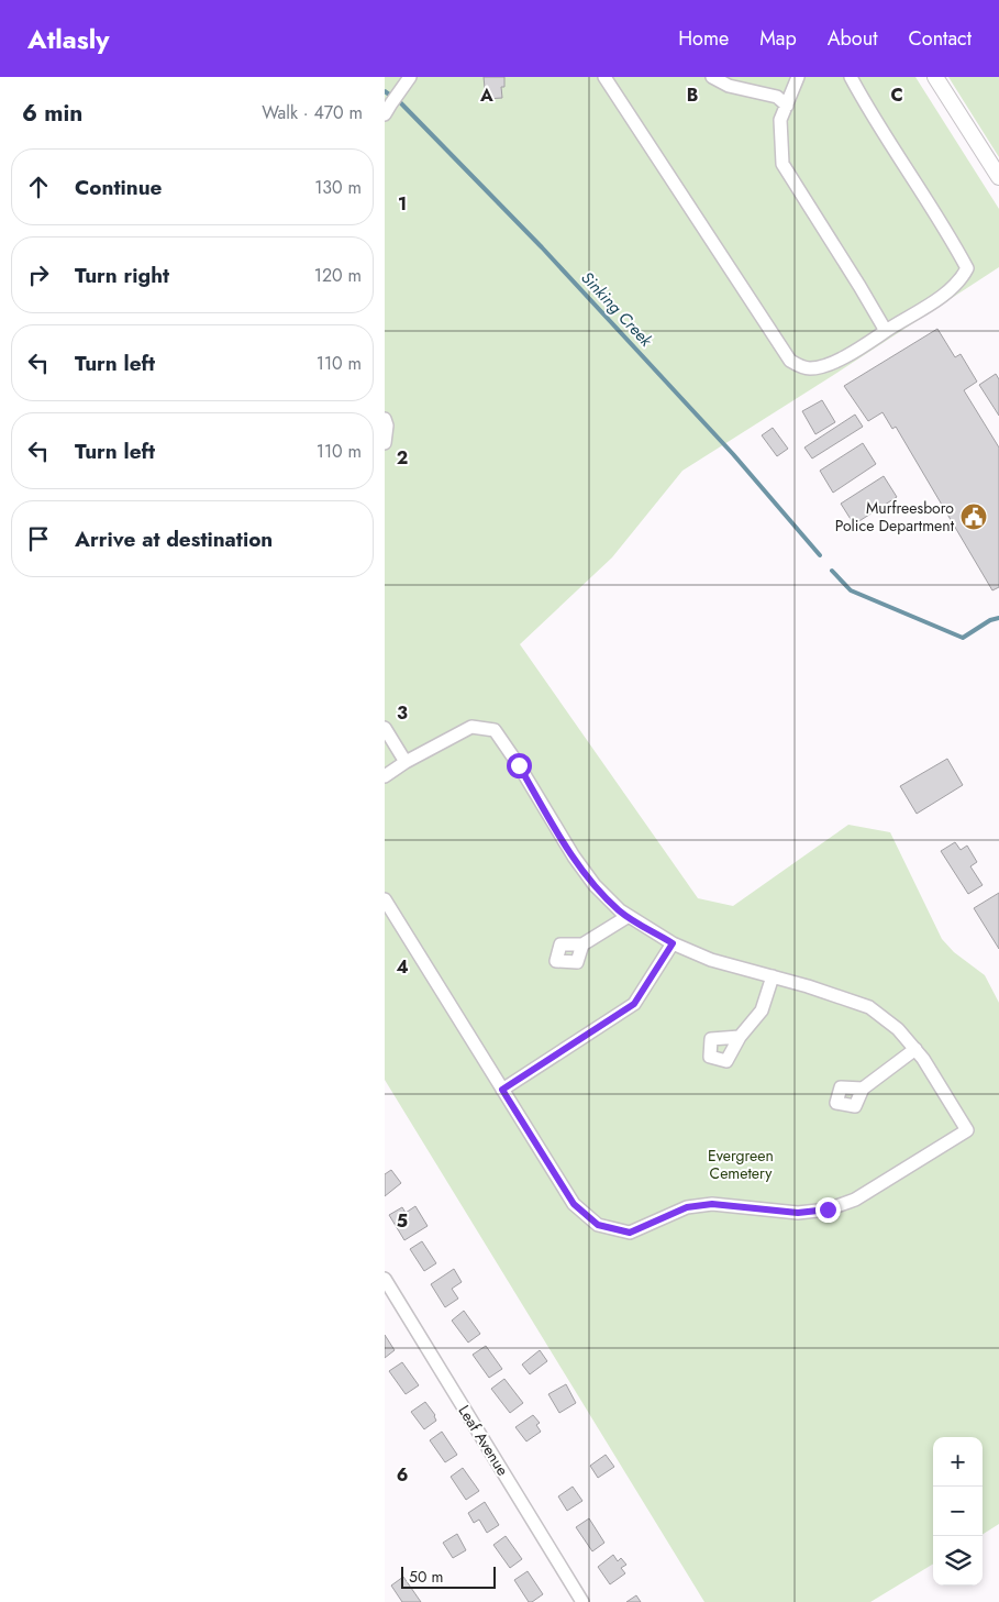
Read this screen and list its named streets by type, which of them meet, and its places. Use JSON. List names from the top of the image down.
{
  "streets": {
    "street": ["Leaf Avenue"]
  },
  "water": ["Sinking Creek"],
  "parks": ["Evergreen Cemetery"],
  "places": {
    "public building": ["Murfreesboro Police Department"]
  },
  "scale_bar": "50 m",
  "page": {
    "header": "Atlasly",
    "nav": [
      "Home",
      "Map",
      "About",
      "Contact"
    ],
    "heading": ["6 min", "Walk · 470 m"],
    "list": [
      ["Continue", "130 m"],
      ["Turn right", "120 m"],
      ["Turn left", "110 m"],
      ["Turn left", "110 m"],
      "Arrive at destination"
    ],
    "map_buttons": ["+", "−"],
    "scale": "50 m"
  },
  "grid": {
    "columns": ["A", "B", "C"],
    "rows": [
      "1",
      "2",
      "3",
      "4",
      "5",
      "6"
    ]
  }
}
